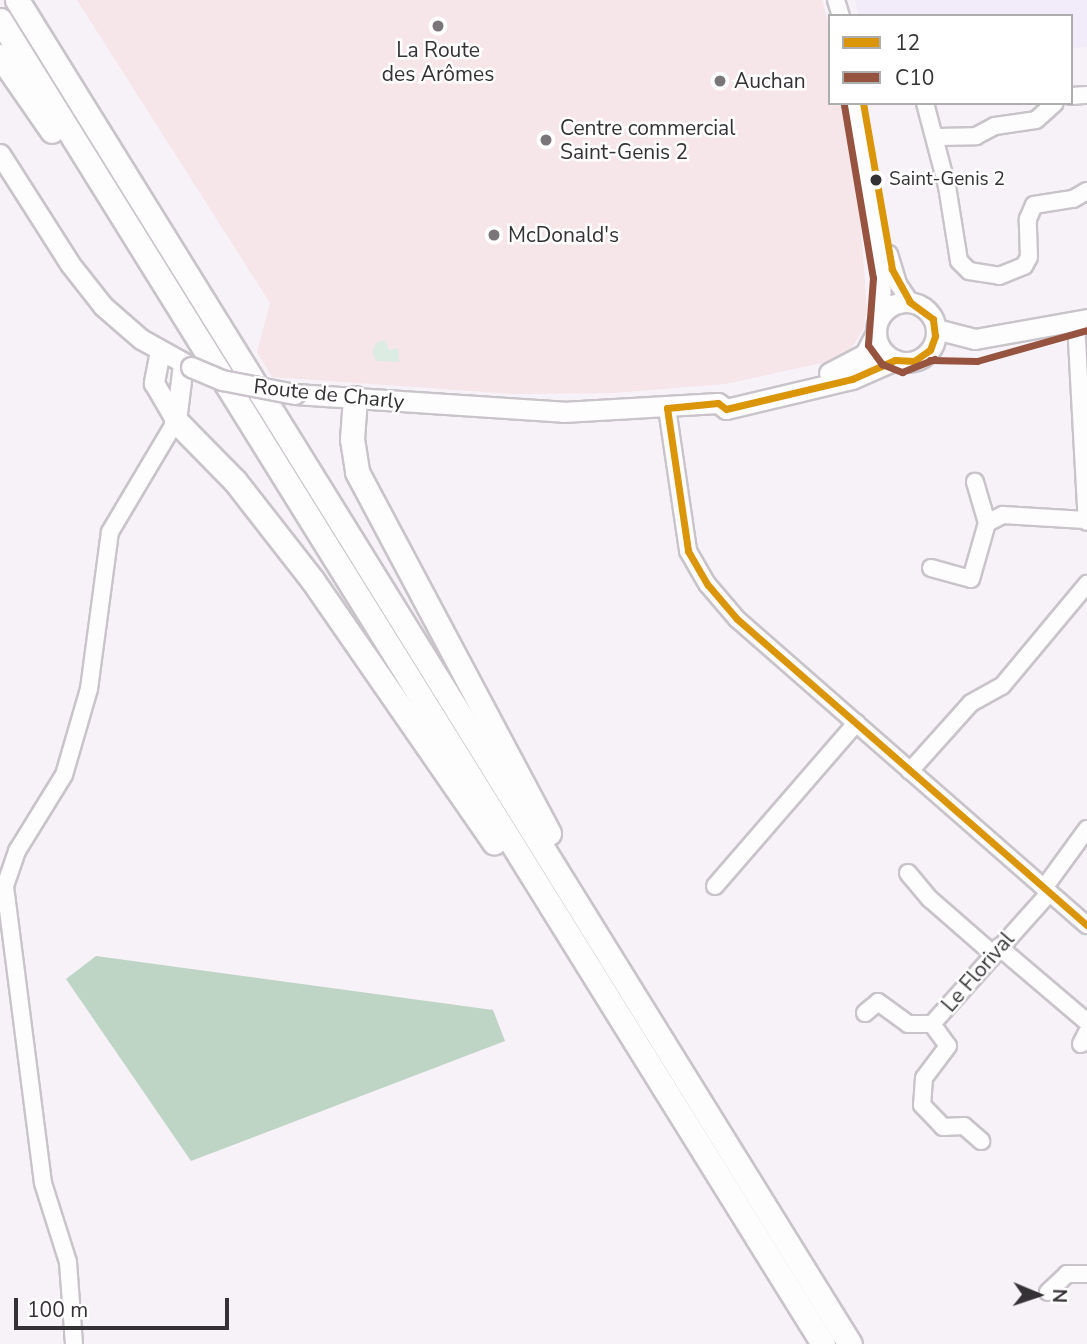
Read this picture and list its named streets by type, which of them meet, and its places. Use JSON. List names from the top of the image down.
{
  "streets": {
    "main road": ["Route de Charly"],
    "street": ["Le Florival"]
  },
  "places": [
    "La Route des Arômes",
    "Auchan",
    "Centre commercial Saint-Genis 2",
    "Saint-Genis 2",
    "McDonald's"
  ],
  "lines": ["transit line 12", "transit line C10"],
  "legend": ["12", "C10"],
  "scale_bar": "100 m",
  "north": "right"
}
